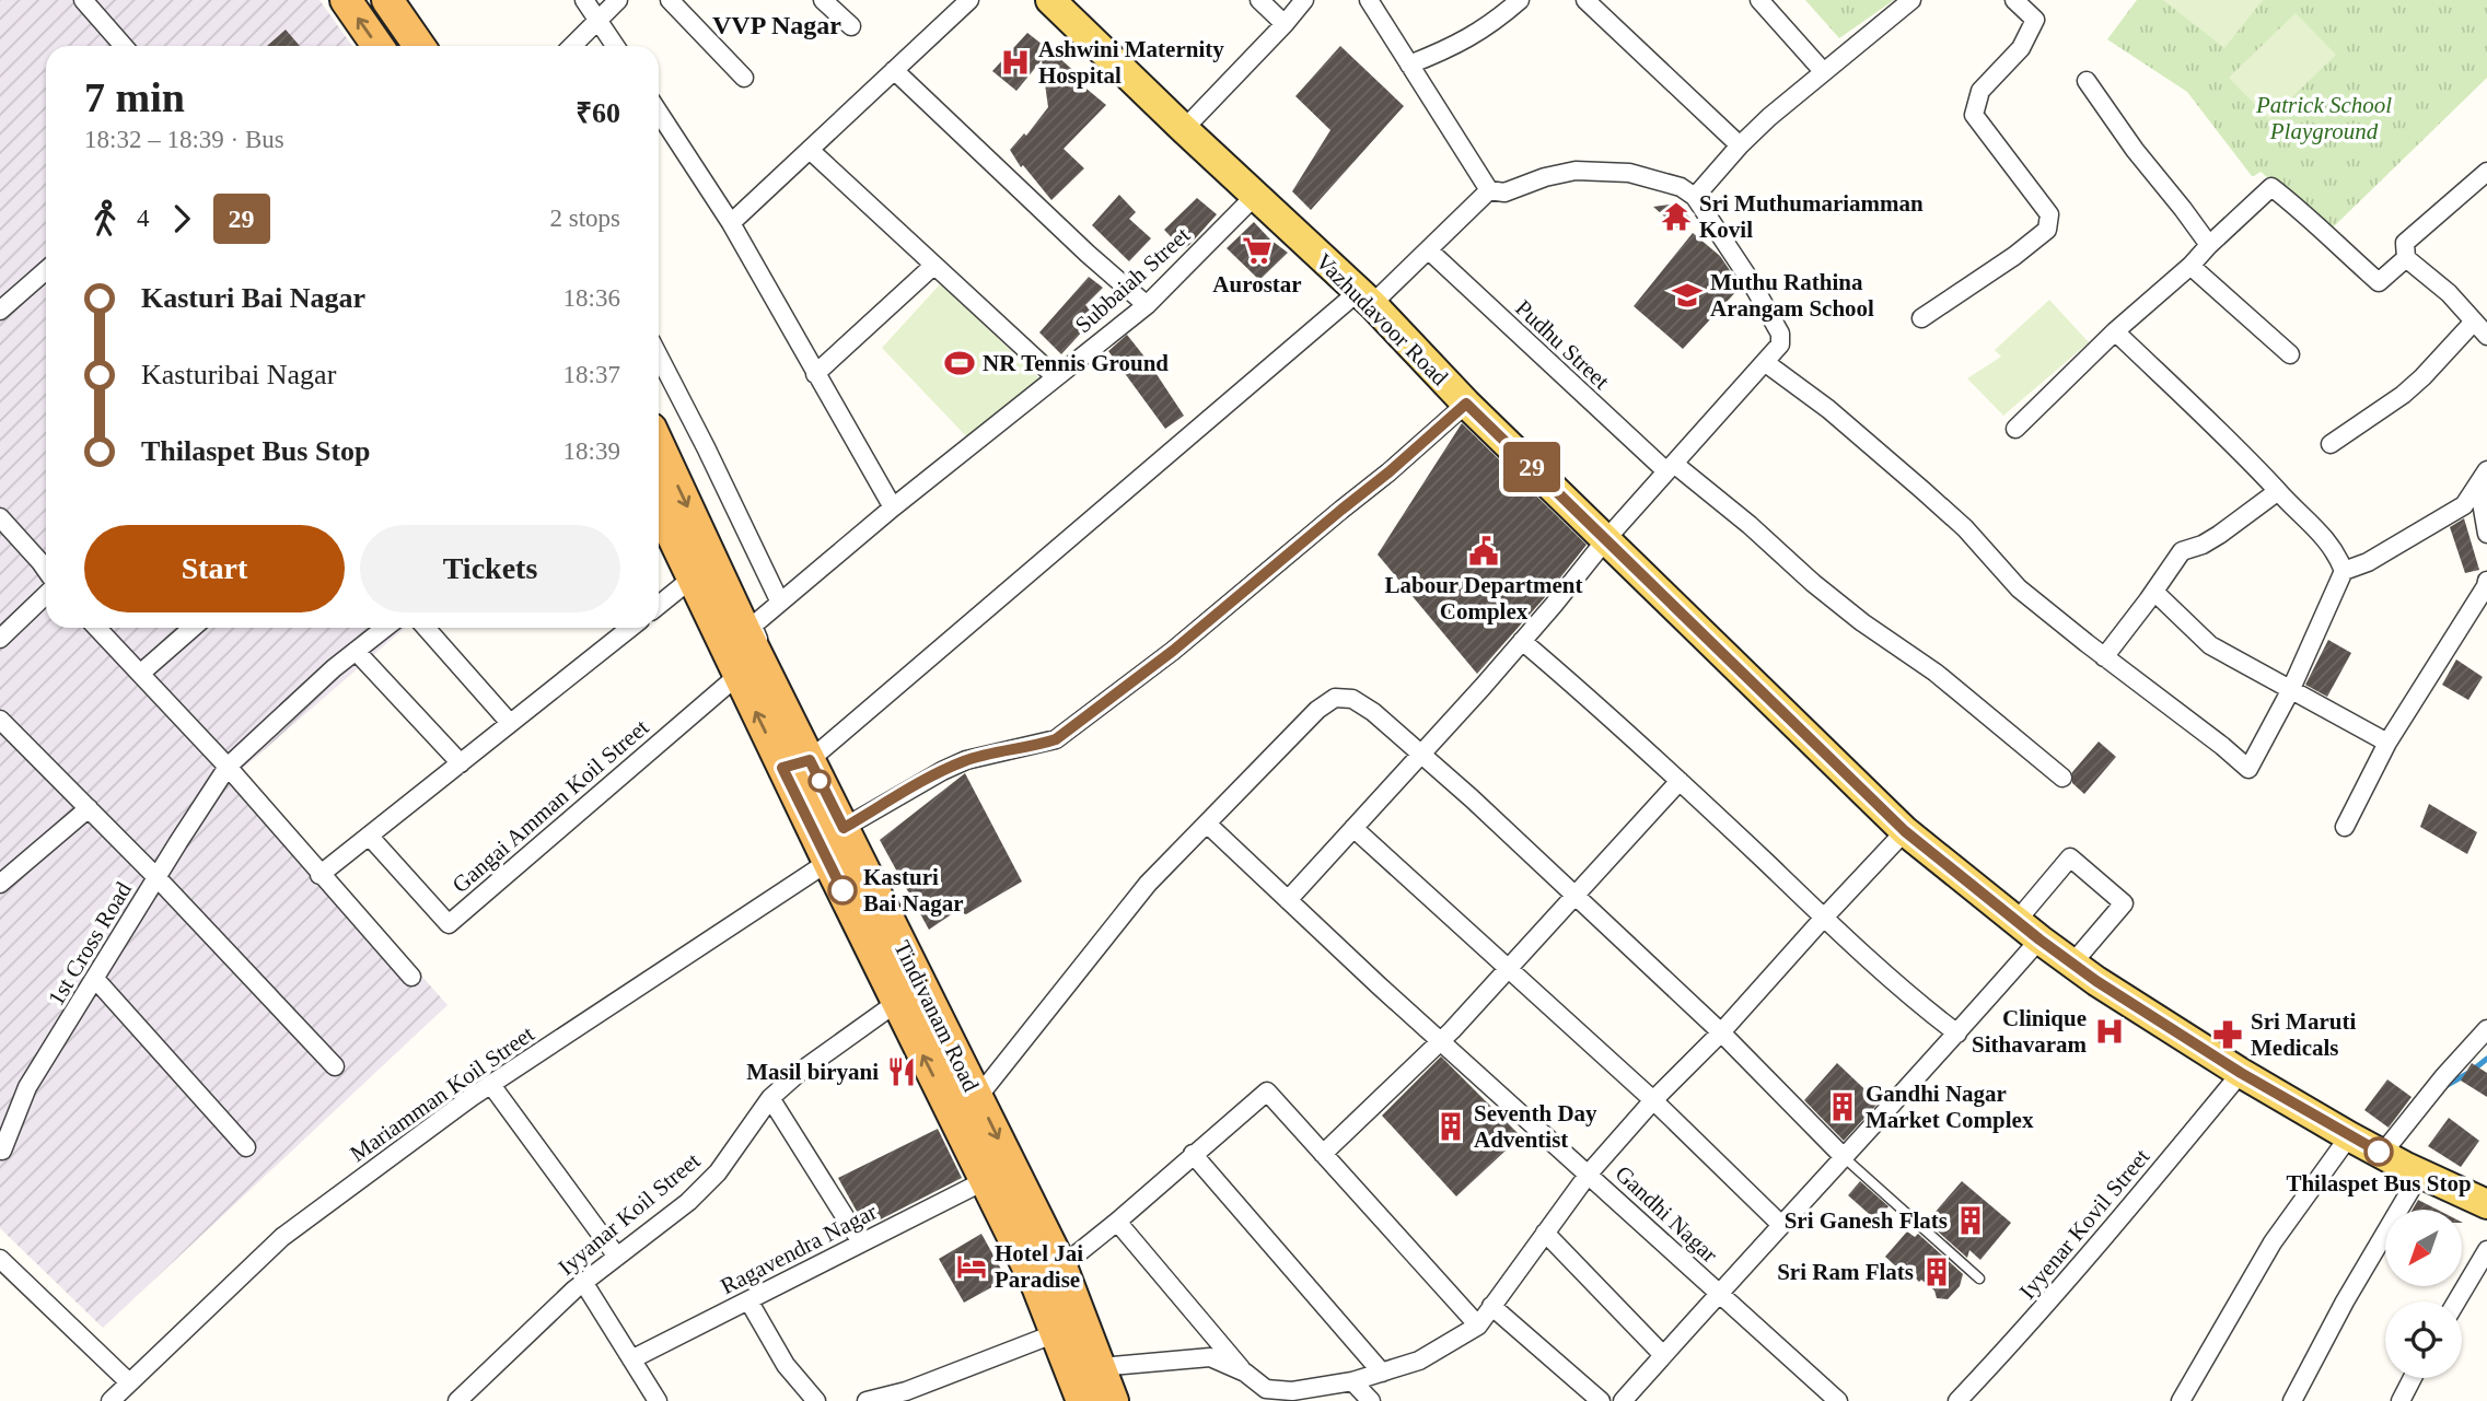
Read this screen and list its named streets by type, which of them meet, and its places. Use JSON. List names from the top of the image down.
{
  "streets": {
    "highway": ["Tindivanam Road"],
    "main road": ["Vazhudavoor Road"],
    "street": [
      "Subbaiah Street",
      "Pudhu Street",
      "Gangai Amman Koil Street",
      "1st Cross Road",
      "Mariamman Koil Street",
      "Iyyanar Koil Street",
      "Gandhi Nagar",
      "Iyyenar Kovil Street",
      "Ragavendra Nagar"
    ]
  },
  "crossings": [
    ["Subbaiah Street", "Vazhudavoor Road"],
    ["Subbaiah Street", "Tindivanam Road"],
    ["Vazhudavoor Road", "Gandhi Nagar"],
    ["Vazhudavoor Road", "Iyyenar Kovil Street"]
  ],
  "districts": ["VVP Nagar"],
  "parks": ["Patrick School Playground"],
  "places": {
    "hospital": ["Ashwini Maternity Hospital", "Clinique Sithavaram"],
    "temple": ["Sri Muthumariamman Kovil"],
    "supermarket": ["Aurostar"],
    "school or university": ["Muthu Rathina Arangam School"],
    "sports": ["NR Tennis Ground"],
    "public building": ["Labour Department Complex"],
    "other": ["Kasturi Bai Nagar", "Thilaspet Bus Stop"],
    "pharmacy": ["Sri Maruti Medicals"],
    "restaurant": ["Masil biryani"],
    "building": [
      "Gandhi Nagar Market Complex",
      "Seventh Day Adventist",
      "Sri Ganesh Flats",
      "Sri Ram Flats"
    ],
    "hotel": ["Hotel Jai Paradise"]
  },
  "lines": ["bus line 29"],
  "north": "bottom left",
  "page": {
    "on_map": "29",
    "heading": ["7 min", "18:32 – 18:39 · Bus", "₹60"],
    "legs": ["4", "29", "2 stops"],
    "list": [
      {
        "name": "Kasturi Bai Nagar",
        "value": "18:36"
      },
      {
        "name": "Kasturibai Nagar",
        "value": "18:37"
      },
      {
        "name": "Thilaspet Bus Stop",
        "value": "18:39"
      }
    ],
    "buttons": ["Start", "Tickets"]
  }
}
